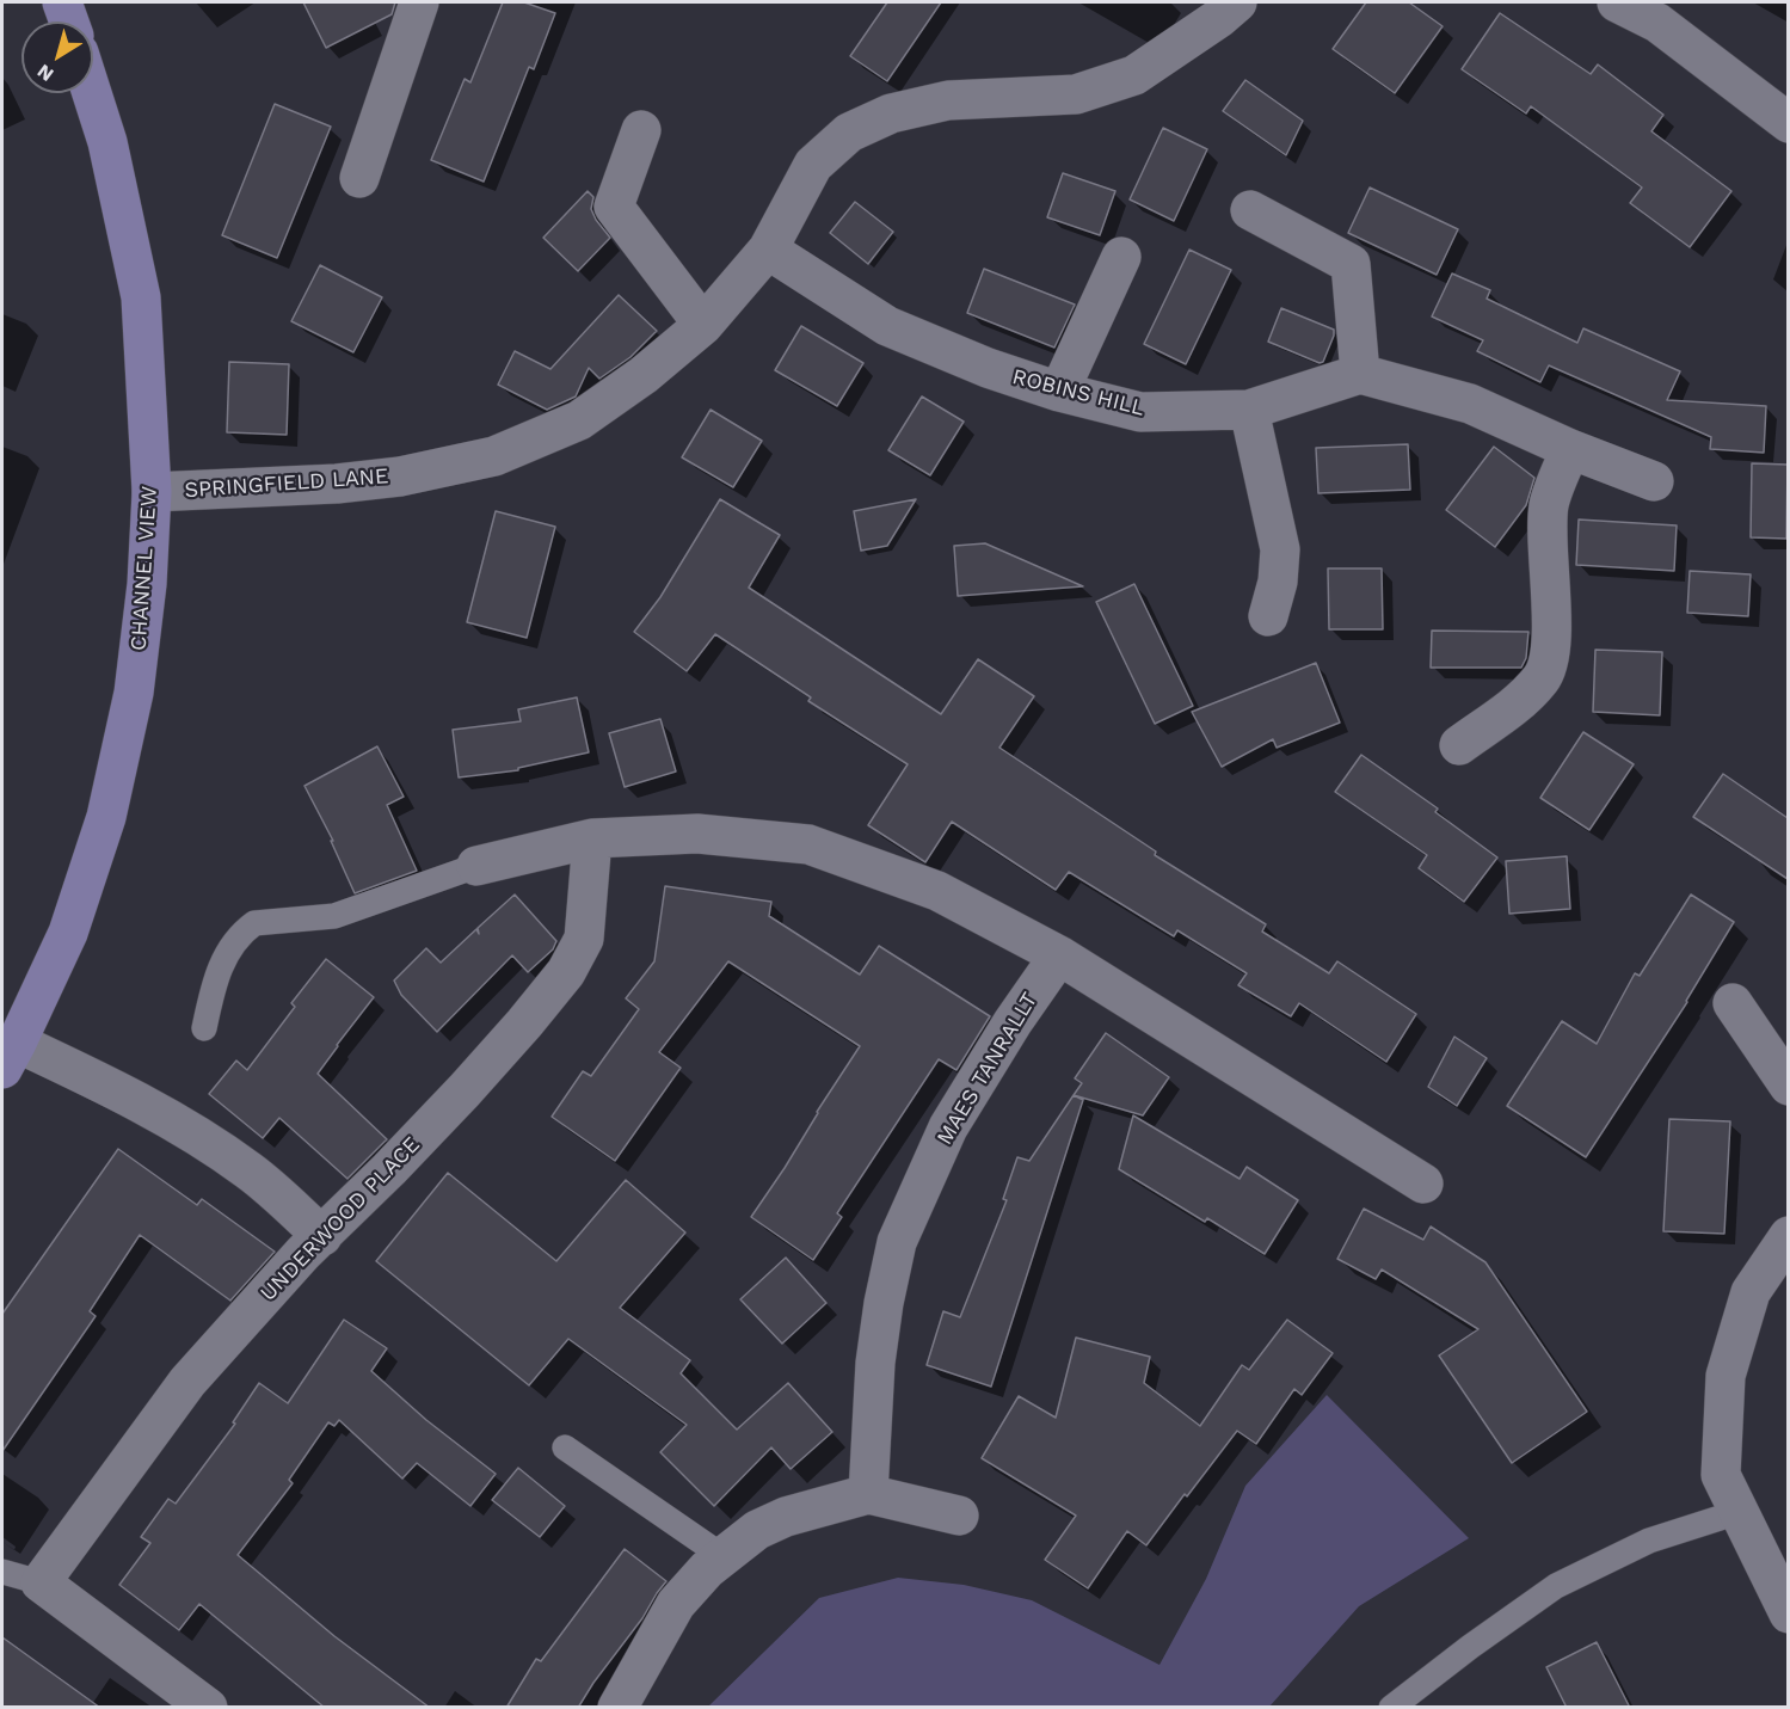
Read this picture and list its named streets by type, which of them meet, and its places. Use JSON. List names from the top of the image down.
{
  "streets": {
    "street": [
      "ROBINS HILL",
      "SPRINGFIELD LANE",
      "CHANNEL VIEW",
      "MAES TANRALLT",
      "UNDERWOOD PLACE"
    ]
  },
  "crossings": [
    ["ROBINS HILL", "SPRINGFIELD LANE"],
    ["SPRINGFIELD LANE", "CHANNEL VIEW"]
  ],
  "north": "bottom left"
}
